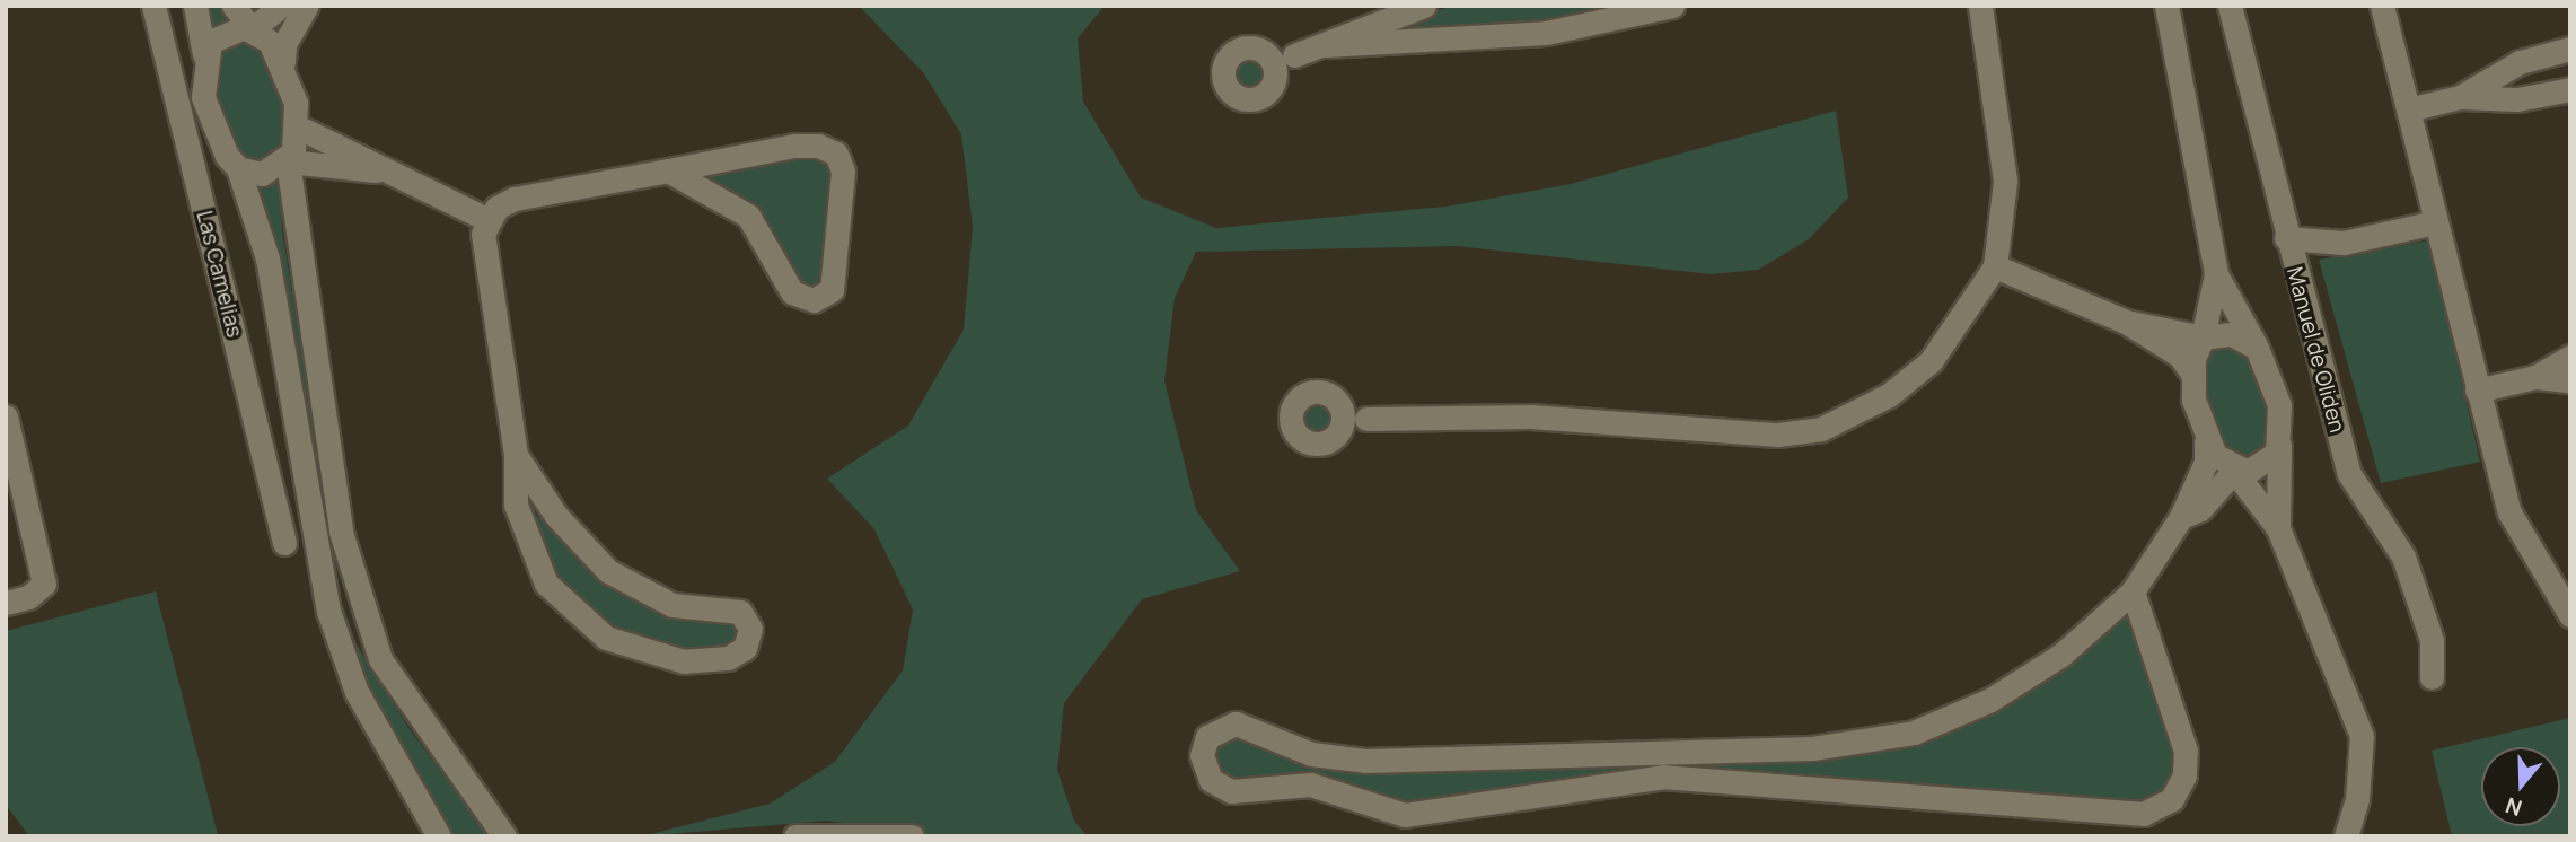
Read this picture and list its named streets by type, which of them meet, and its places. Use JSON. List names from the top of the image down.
{
  "streets": {
    "street": ["Las Camelias", "Manuel de Oliden"]
  },
  "north": "bottom"
}
